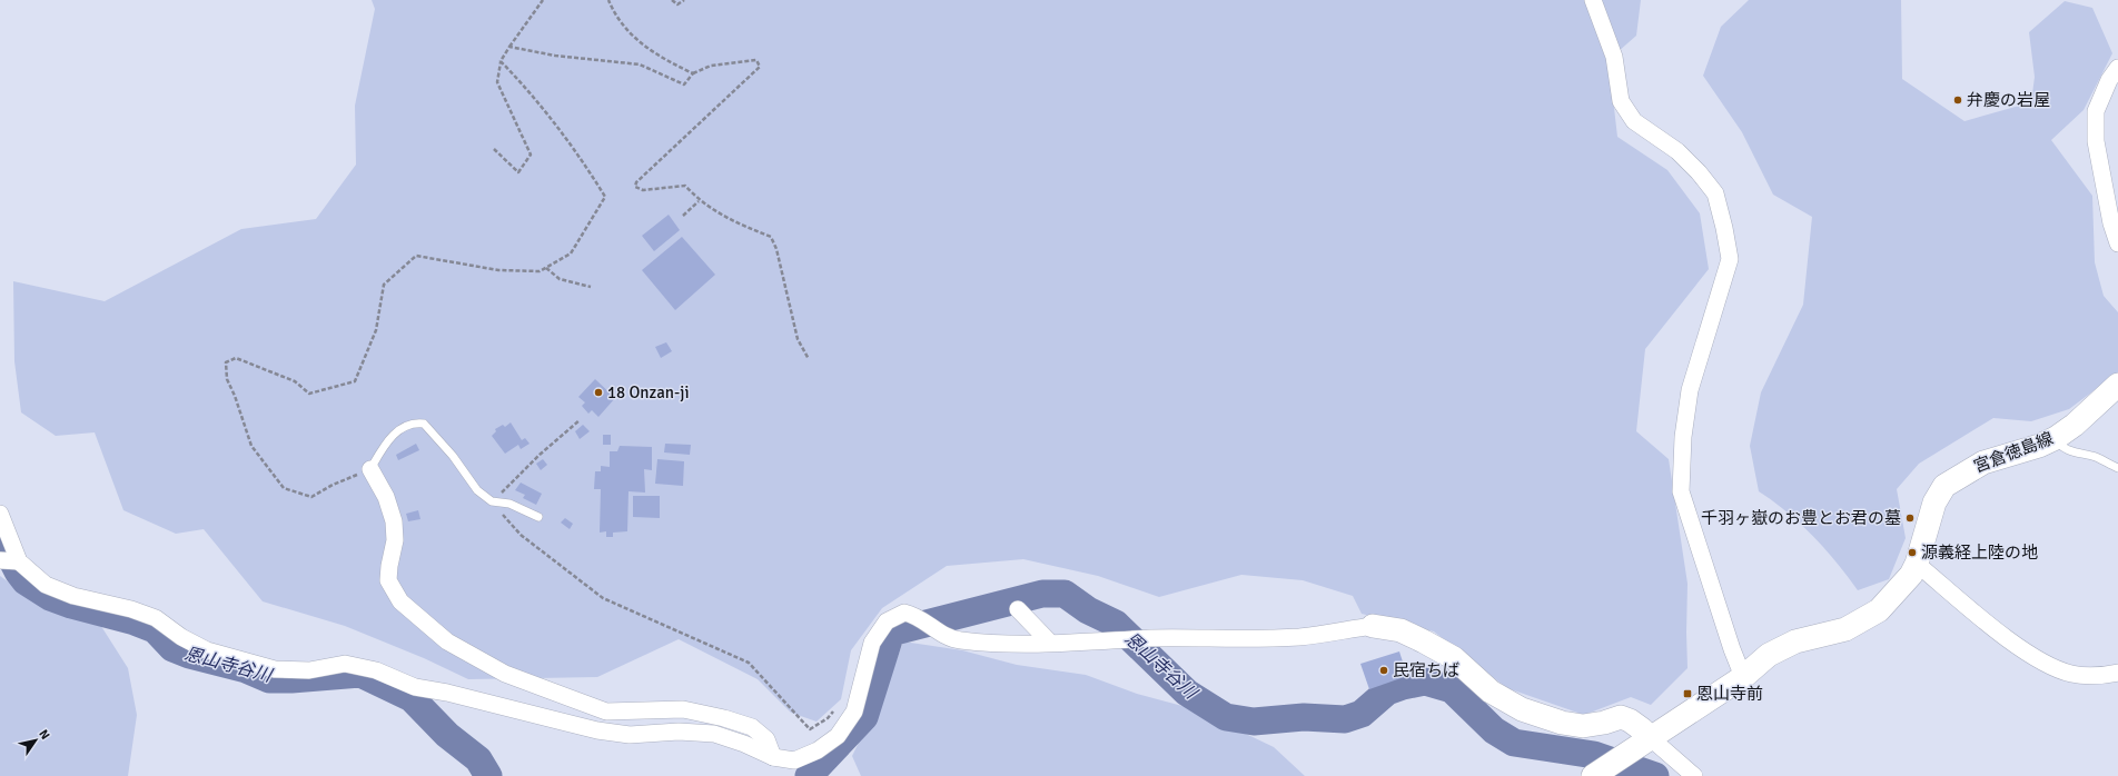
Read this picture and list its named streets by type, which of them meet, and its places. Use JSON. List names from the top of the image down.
{
  "streets": {
    "main road": ["宮倉徳島線"]
  },
  "water": ["恩山寺谷川"],
  "places": {
    "other": [
      "弁慶の岩屋",
      "18 Onzan-ji",
      "千羽ヶ嶽のお豊とお君の墓",
      "源義経上陸の地",
      "民宿ちば"
    ],
    "transit": ["恩山寺前"]
  },
  "north": "top right"
}
